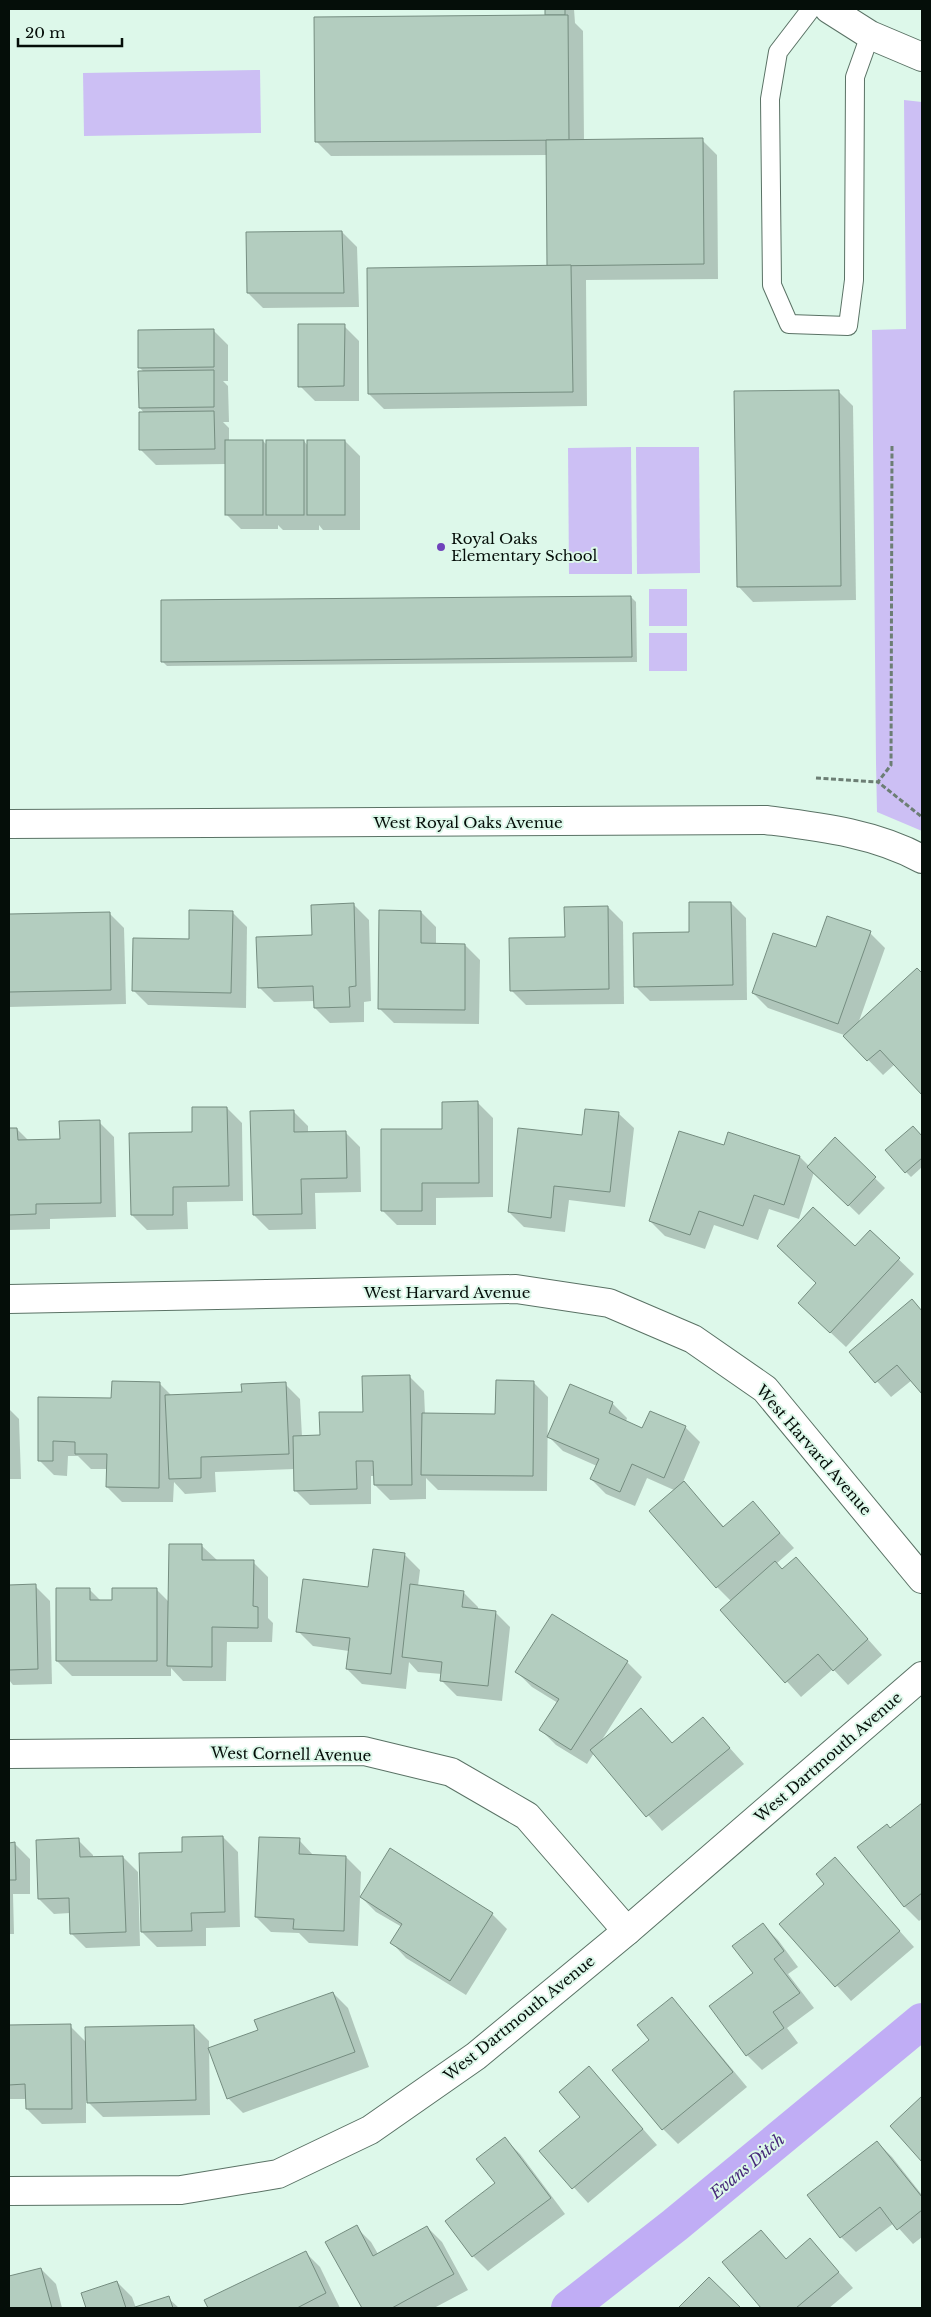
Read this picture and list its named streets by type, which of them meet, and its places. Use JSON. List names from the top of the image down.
{
  "streets": {
    "street": [
      "West Royal Oaks Avenue",
      "West Harvard Avenue",
      "West Cornell Avenue",
      "West Dartmouth Avenue"
    ]
  },
  "crossings": [
    ["West Cornell Avenue", "West Dartmouth Avenue"]
  ],
  "water": ["Evans Ditch"],
  "places": ["Royal Oaks Elementary School"],
  "scale_bar": "20 m"
}
